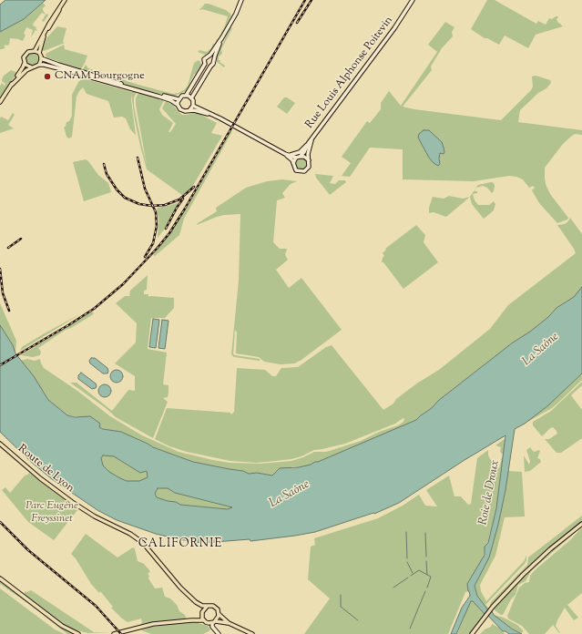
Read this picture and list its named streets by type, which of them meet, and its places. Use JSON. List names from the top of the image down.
{
  "streets": {
    "main road": ["Rue Louis Alphonse Poitevin", "Route de Lyon"]
  },
  "districts": ["CALIFORNIE"],
  "water": ["La Saône", "Roie de Droux"],
  "parks": ["Parc Eugène Freyssinet"],
  "places": ["CNAM Bourgogne"]
}
